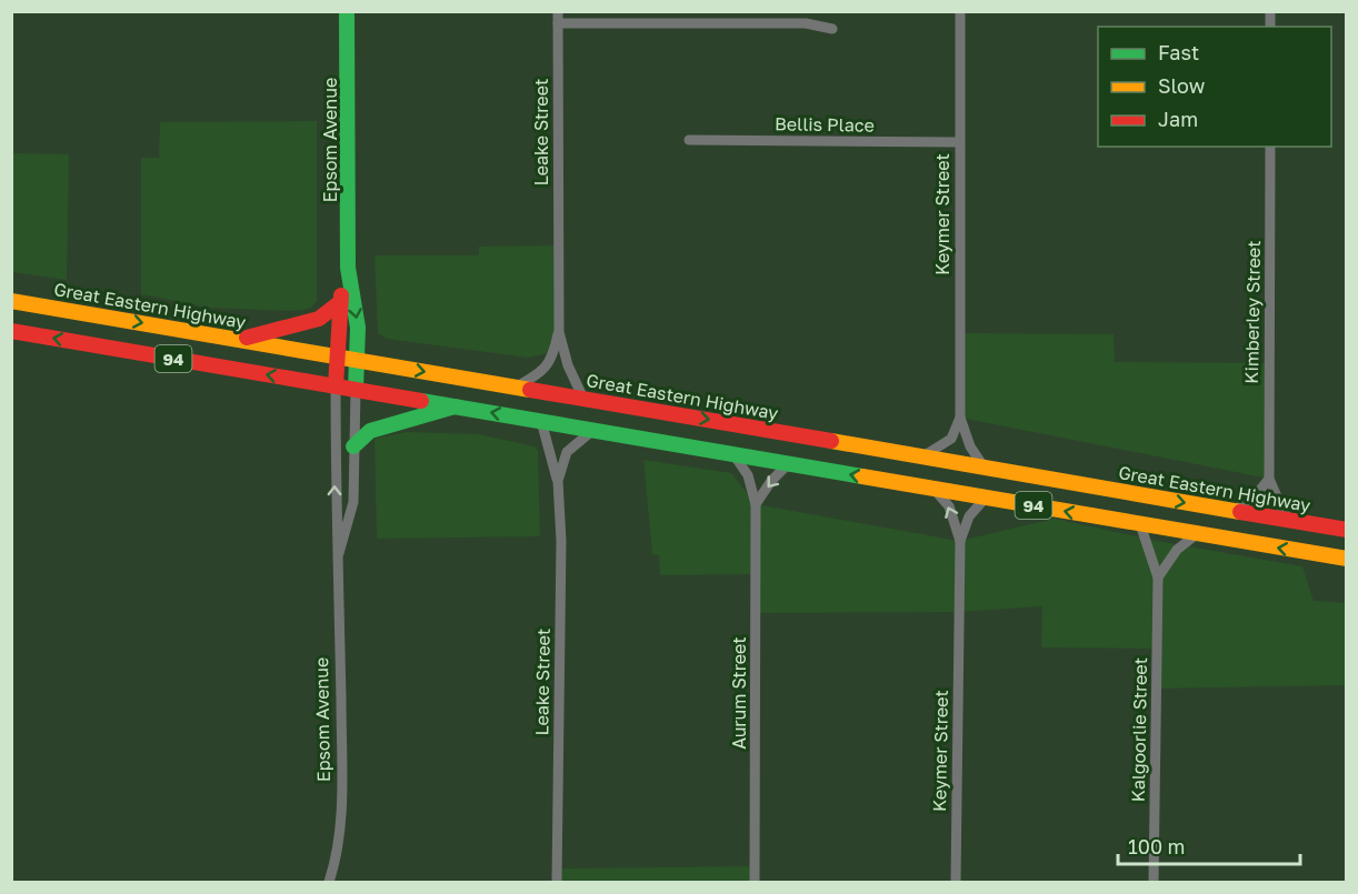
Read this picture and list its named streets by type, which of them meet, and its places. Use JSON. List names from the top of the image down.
{
  "streets": {
    "main road": ["Epsom Avenue", "Great Eastern Highway", "94"],
    "street": [
      "Bellis Place",
      "Leake Street",
      "Keymer Street",
      "Kimberley Street",
      "Aurum Street",
      "Kalgoorlie Street"
    ]
  },
  "crossings": [
    ["Bellis Place", "Keymer Street"],
    ["Leake Street", "Great Eastern Highway"],
    ["Leake Street", "94"],
    ["Epsom Avenue", "Great Eastern Highway"],
    ["Epsom Avenue", "94"],
    ["Keymer Street", "Great Eastern Highway"],
    ["Keymer Street", "94"],
    ["Great Eastern Highway", "Kimberley Street"],
    ["94", "Aurum Street"],
    ["94", "Kalgoorlie Street"]
  ],
  "legend": ["Fast", "Slow", "Jam"],
  "scale_bar": "100 m"
}
